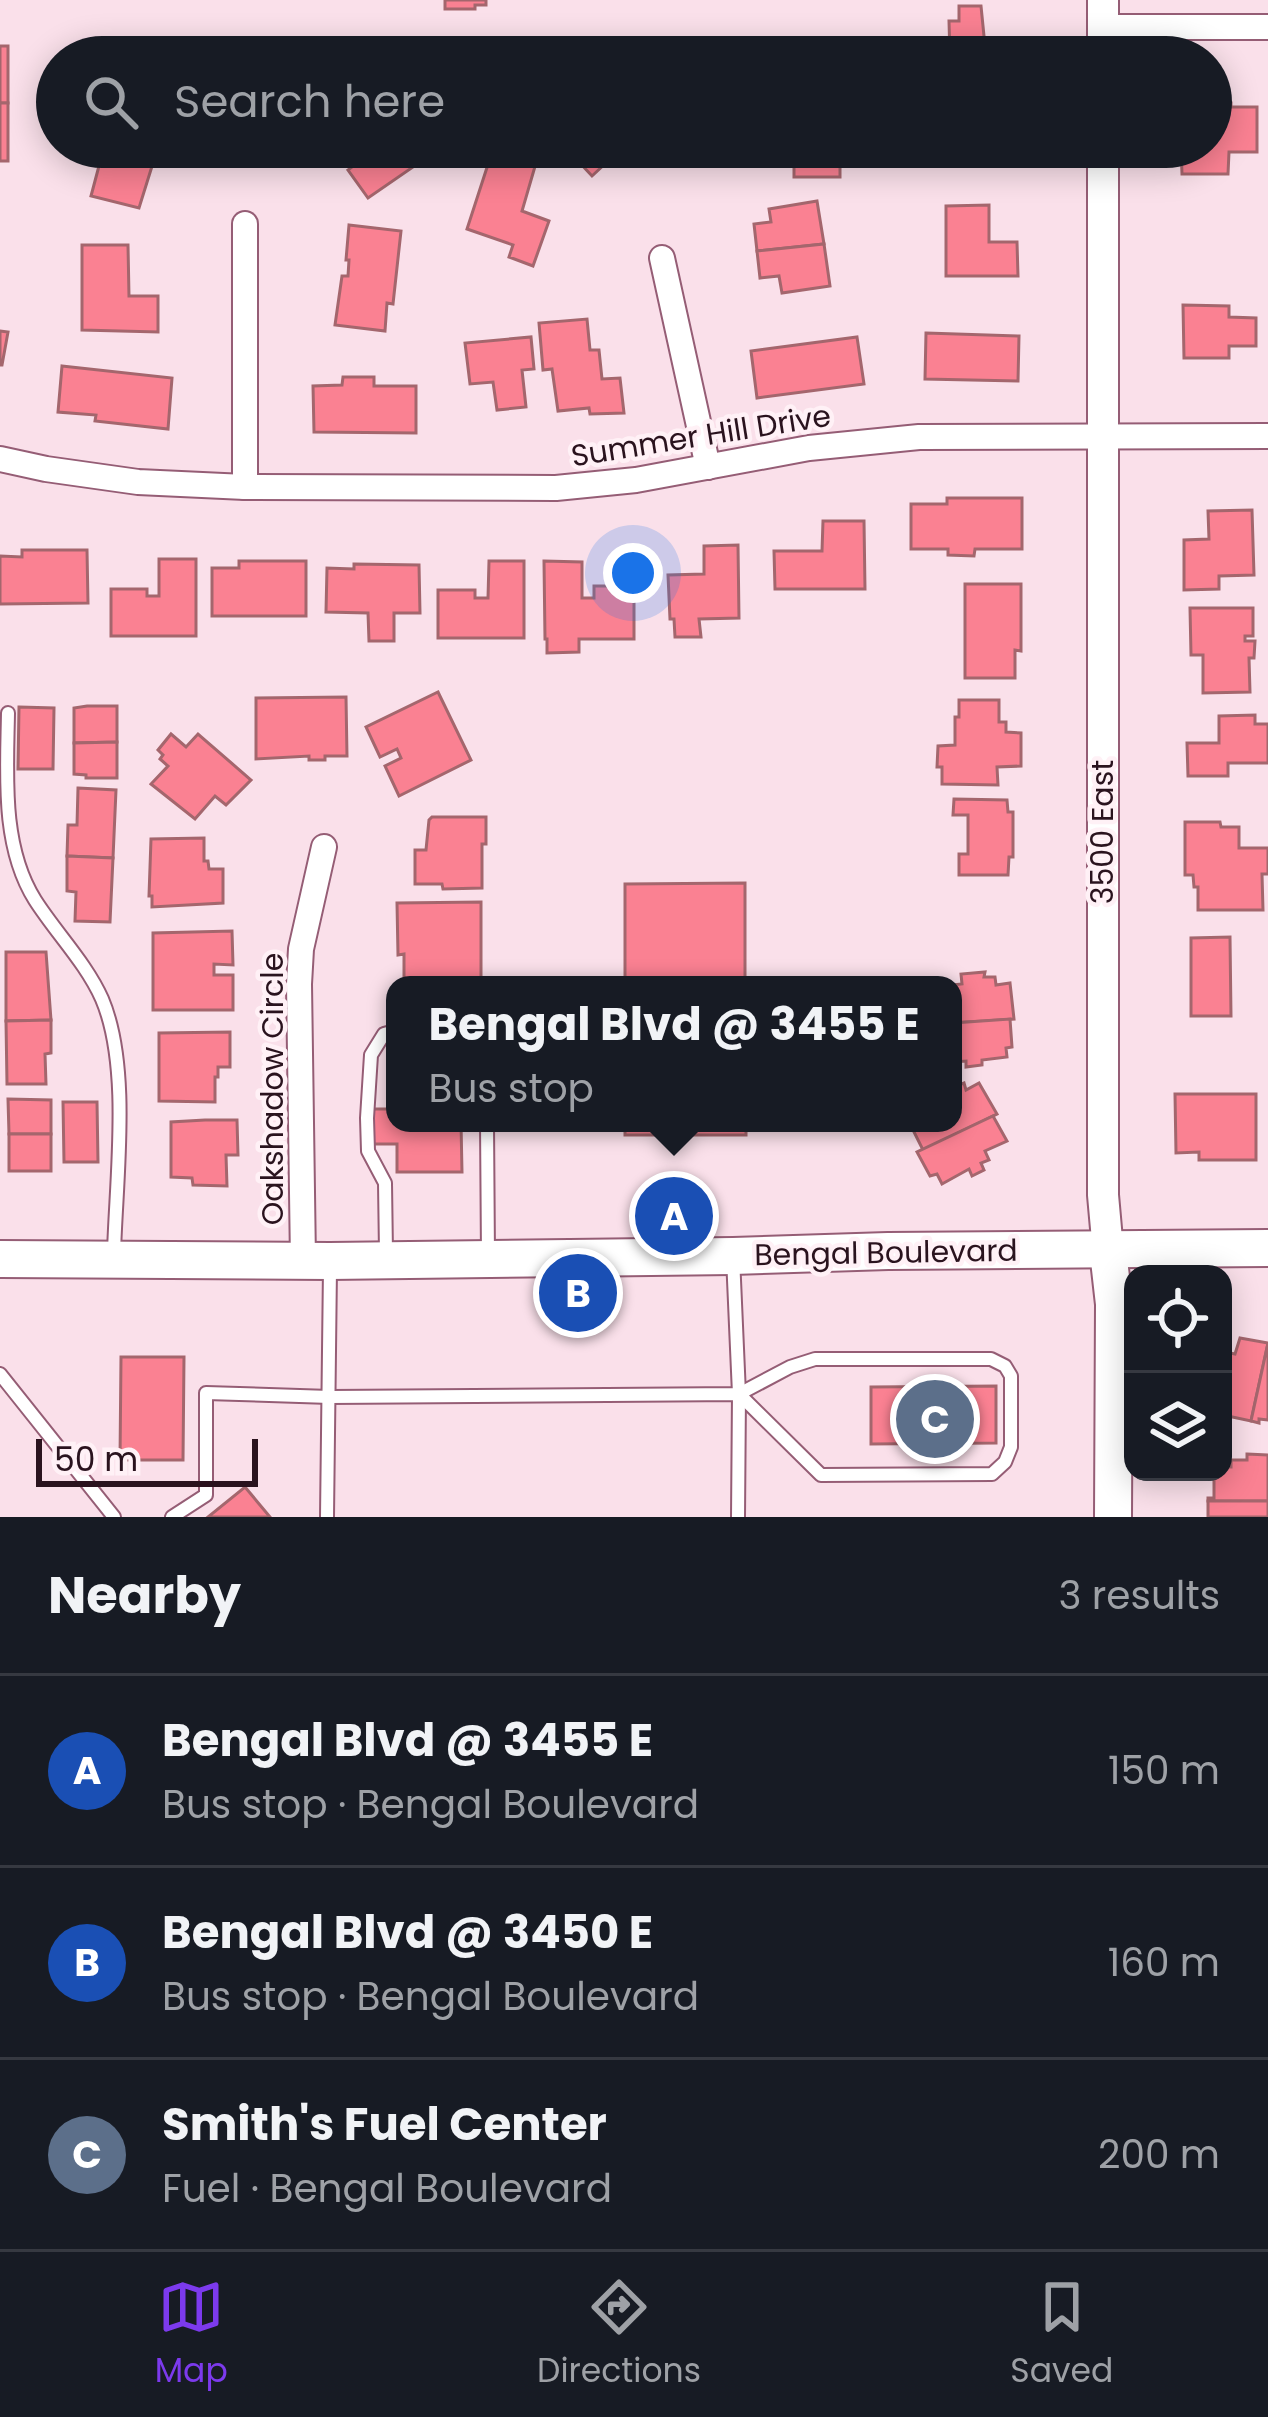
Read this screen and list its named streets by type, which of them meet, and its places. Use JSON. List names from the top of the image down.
{
  "streets": {
    "main road": ["3500 East", "Bengal Boulevard"],
    "street": ["Summer Hill Drive", "Oakshadow Circle"]
  },
  "crossings": [
    ["Summer Hill Drive", "3500 East"],
    ["3500 East", "Bengal Boulevard"],
    ["Oakshadow Circle", "Bengal Boulevard"]
  ],
  "scale_bar": "50 m",
  "page": {
    "search": "Search here",
    "popup": ["Bengal Blvd @ 3455 E", "Bus stop"],
    "pins": ["A", "B", "C"],
    "scale": "50 m",
    "heading": ["Nearby", "3 results"],
    "list": [
      {
        "mark": "A",
        "name": "Bengal Blvd @ 3455 E",
        "note": "Bus stop · Bengal Boulevard",
        "value": "150 m"
      },
      {
        "mark": "B",
        "name": "Bengal Blvd @ 3450 E",
        "note": "Bus stop · Bengal Boulevard",
        "value": "160 m"
      },
      {
        "mark": "C",
        "name": "Smith's Fuel Center",
        "note": "Fuel · Bengal Boulevard",
        "value": "200 m"
      }
    ],
    "nav": ["Map", "Directions", "Saved"]
  }
}
